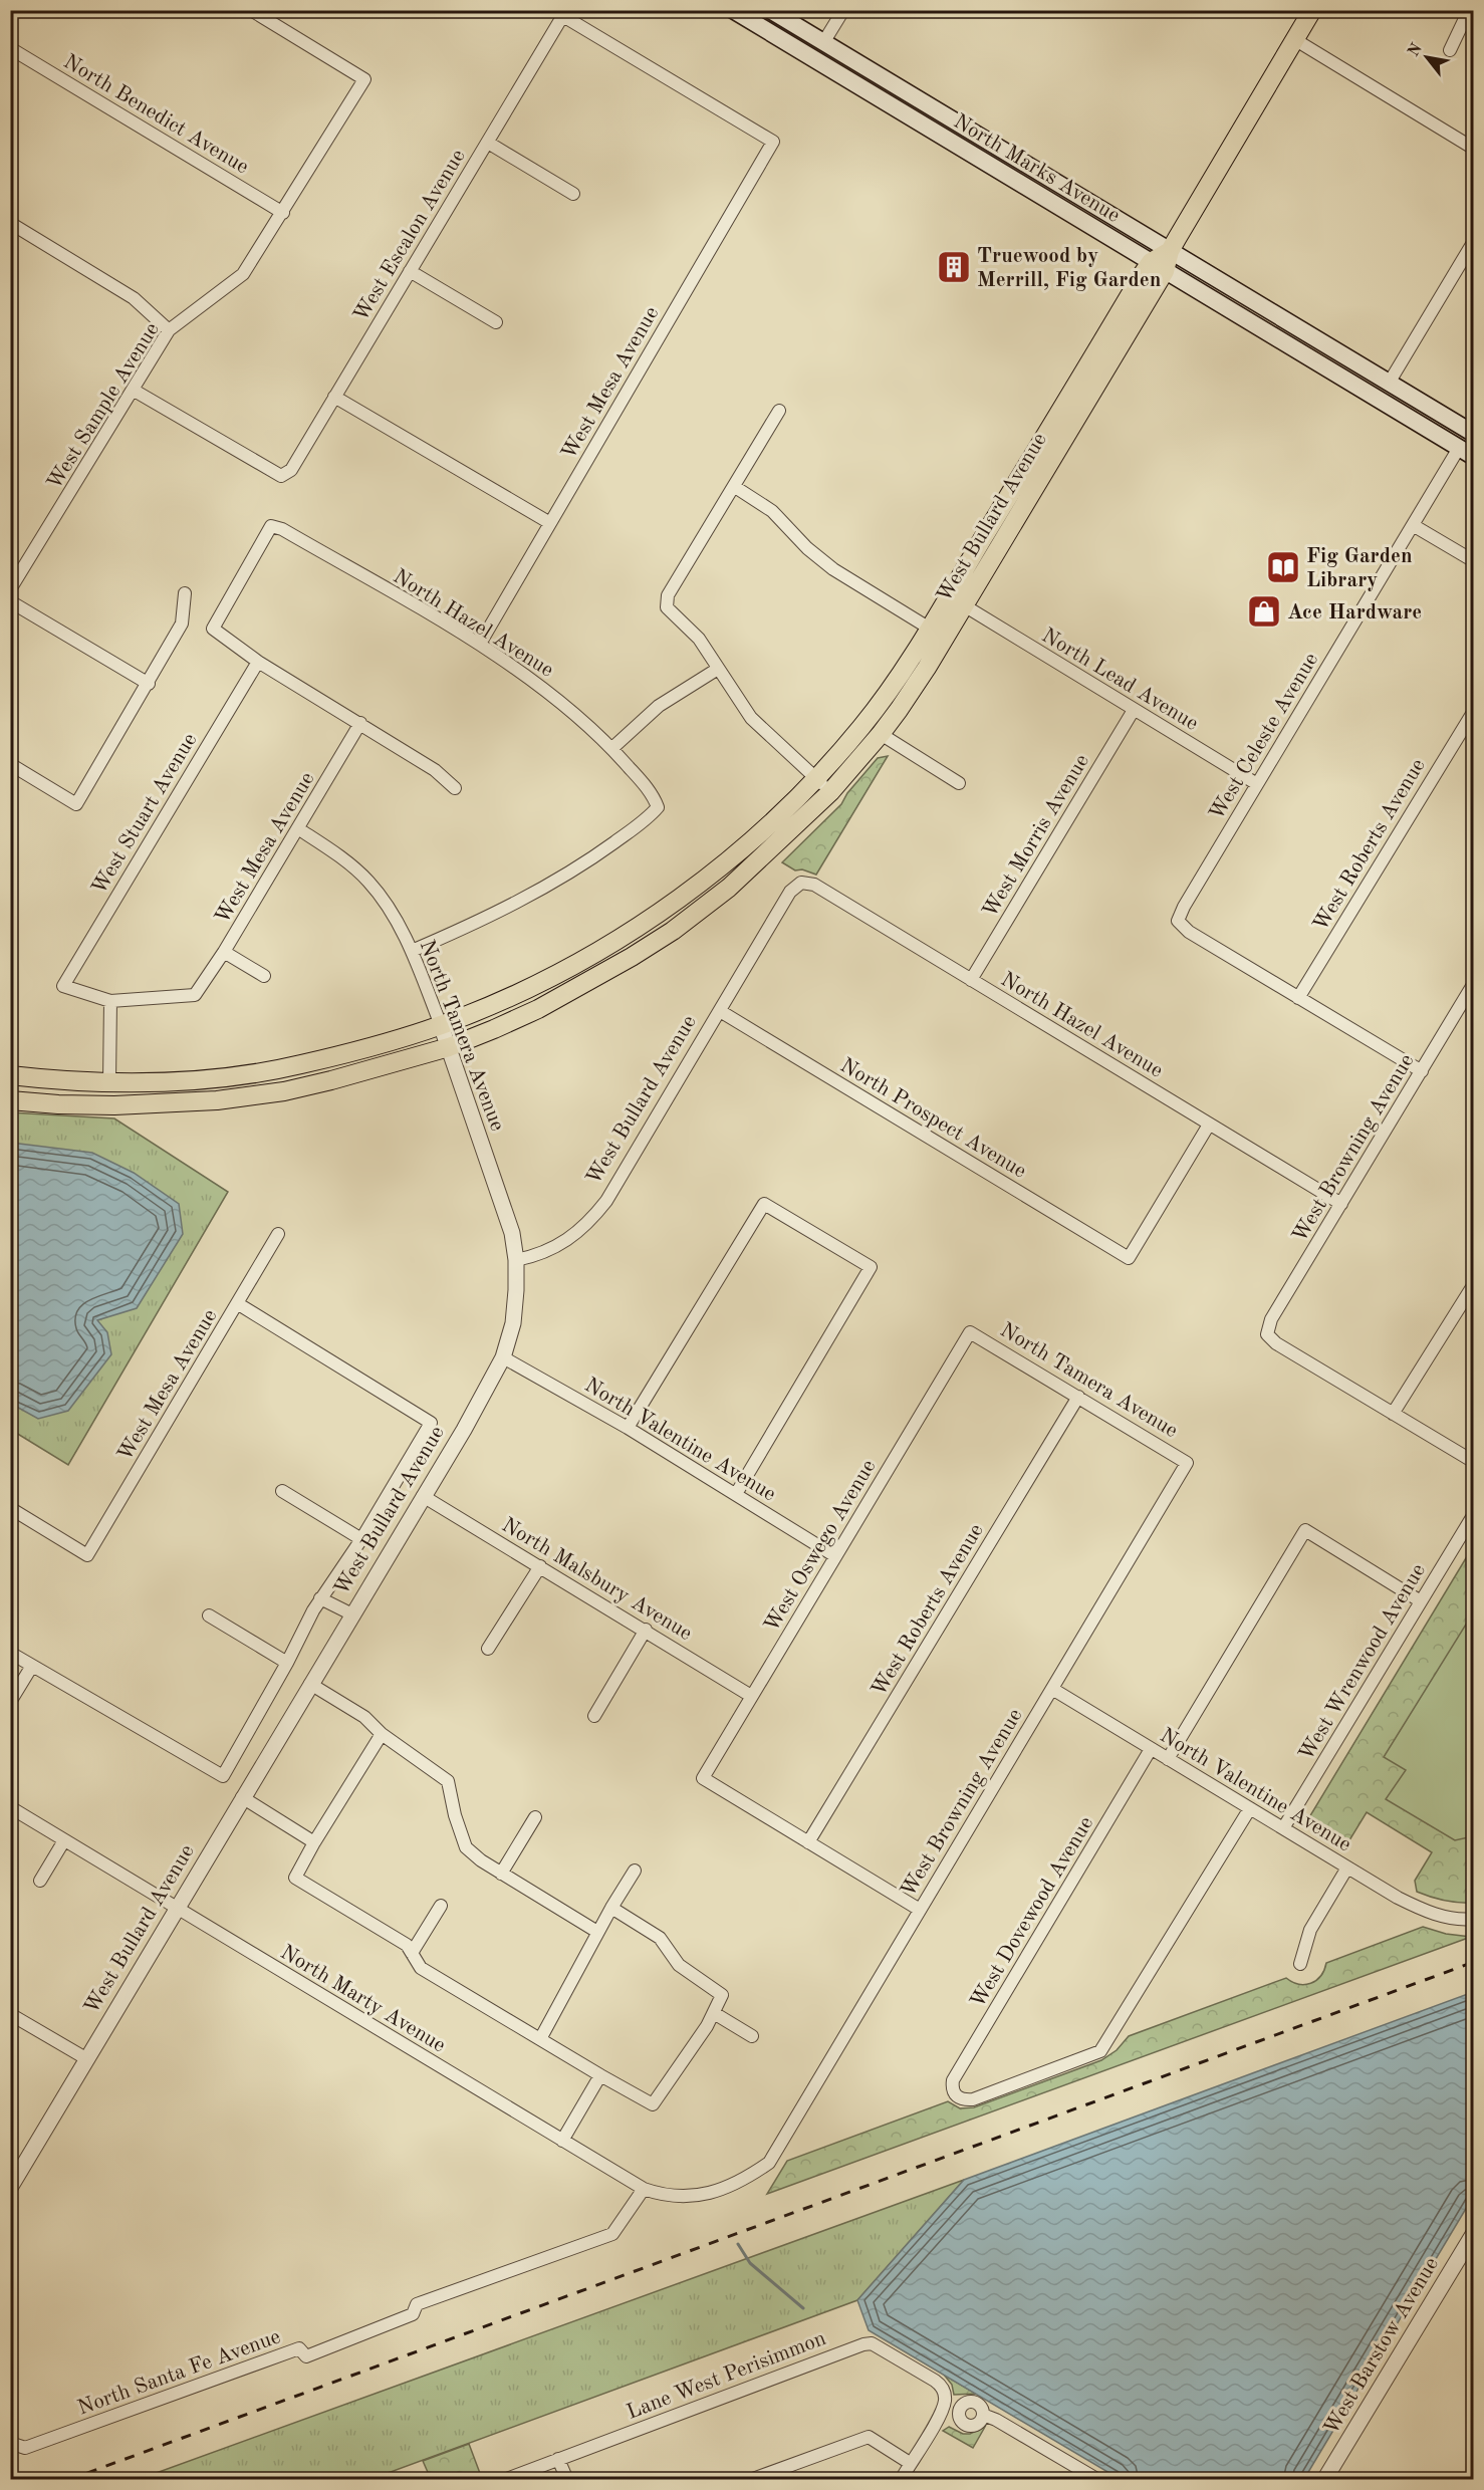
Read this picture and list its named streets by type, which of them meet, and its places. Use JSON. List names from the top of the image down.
{
  "streets": {
    "main road": ["North Marks Avenue", "West Bullard Avenue"],
    "street": [
      "North Benedict Avenue",
      "West Escalon Avenue",
      "West Mesa Avenue",
      "West Sample Avenue",
      "North Hazel Avenue",
      "North Lead Avenue",
      "West Celeste Avenue",
      "West Stuart Avenue",
      "West Morris Avenue",
      "West Roberts Avenue",
      "North Tamera Avenue",
      "North Prospect Avenue",
      "West Browning Avenue",
      "North Valentine Avenue",
      "West Oswego Avenue",
      "North Malsbury Avenue",
      "West Wrenwood Avenue",
      "West Dovewood Avenue",
      "North Marty Avenue",
      "West Barstow Avenue",
      "North Santa Fe Avenue",
      "Lane West Perisimmon"
    ]
  },
  "crossings": [
    ["North Benedict Avenue", "West Sample Avenue"],
    ["North Marks Avenue", "West Bullard Avenue"],
    ["North Marks Avenue", "West Celeste Avenue"],
    ["West Escalon Avenue", "West Mesa Avenue"],
    ["West Escalon Avenue", "West Sample Avenue"],
    ["West Mesa Avenue", "West Bullard Avenue"],
    ["West Mesa Avenue", "North Hazel Avenue"],
    ["West Mesa Avenue", "North Tamera Avenue"],
    ["West Bullard Avenue", "North Hazel Avenue"],
    ["West Bullard Avenue", "North Lead Avenue"],
    ["West Bullard Avenue", "North Tamera Avenue"],
    ["West Bullard Avenue", "North Prospect Avenue"],
    ["West Bullard Avenue", "North Valentine Avenue"],
    ["West Bullard Avenue", "North Malsbury Avenue"],
    ["West Bullard Avenue", "North Marty Avenue"],
    ["North Hazel Avenue", "West Stuart Avenue"],
    ["North Hazel Avenue", "West Morris Avenue"],
    ["North Hazel Avenue", "North Tamera Avenue"],
    ["North Hazel Avenue", "North Prospect Avenue"],
    ["North Hazel Avenue", "West Browning Avenue"],
    ["North Lead Avenue", "West Celeste Avenue"],
    ["North Lead Avenue", "West Morris Avenue"],
    ["West Celeste Avenue", "West Roberts Avenue"],
    ["West Roberts Avenue", "North Tamera Avenue"],
    ["West Roberts Avenue", "West Oswego Avenue"],
    ["North Tamera Avenue", "West Browning Avenue"],
    ["North Tamera Avenue", "West Oswego Avenue"],
    ["West Browning Avenue", "North Valentine Avenue"],
    ["West Browning Avenue", "North Marty Avenue"],
    ["West Browning Avenue", "North Santa Fe Avenue"],
    ["North Valentine Avenue", "West Oswego Avenue"],
    ["North Valentine Avenue", "West Wrenwood Avenue"],
    ["North Valentine Avenue", "West Dovewood Avenue"],
    ["West Oswego Avenue", "North Malsbury Avenue"],
    ["North Marty Avenue", "North Santa Fe Avenue"]
  ],
  "places": {
    "building": ["Truewood by Merrill, Fig Garden"],
    "library": ["Fig Garden Library"],
    "shop": ["Ace Hardware"]
  },
  "north": "top left"
}
